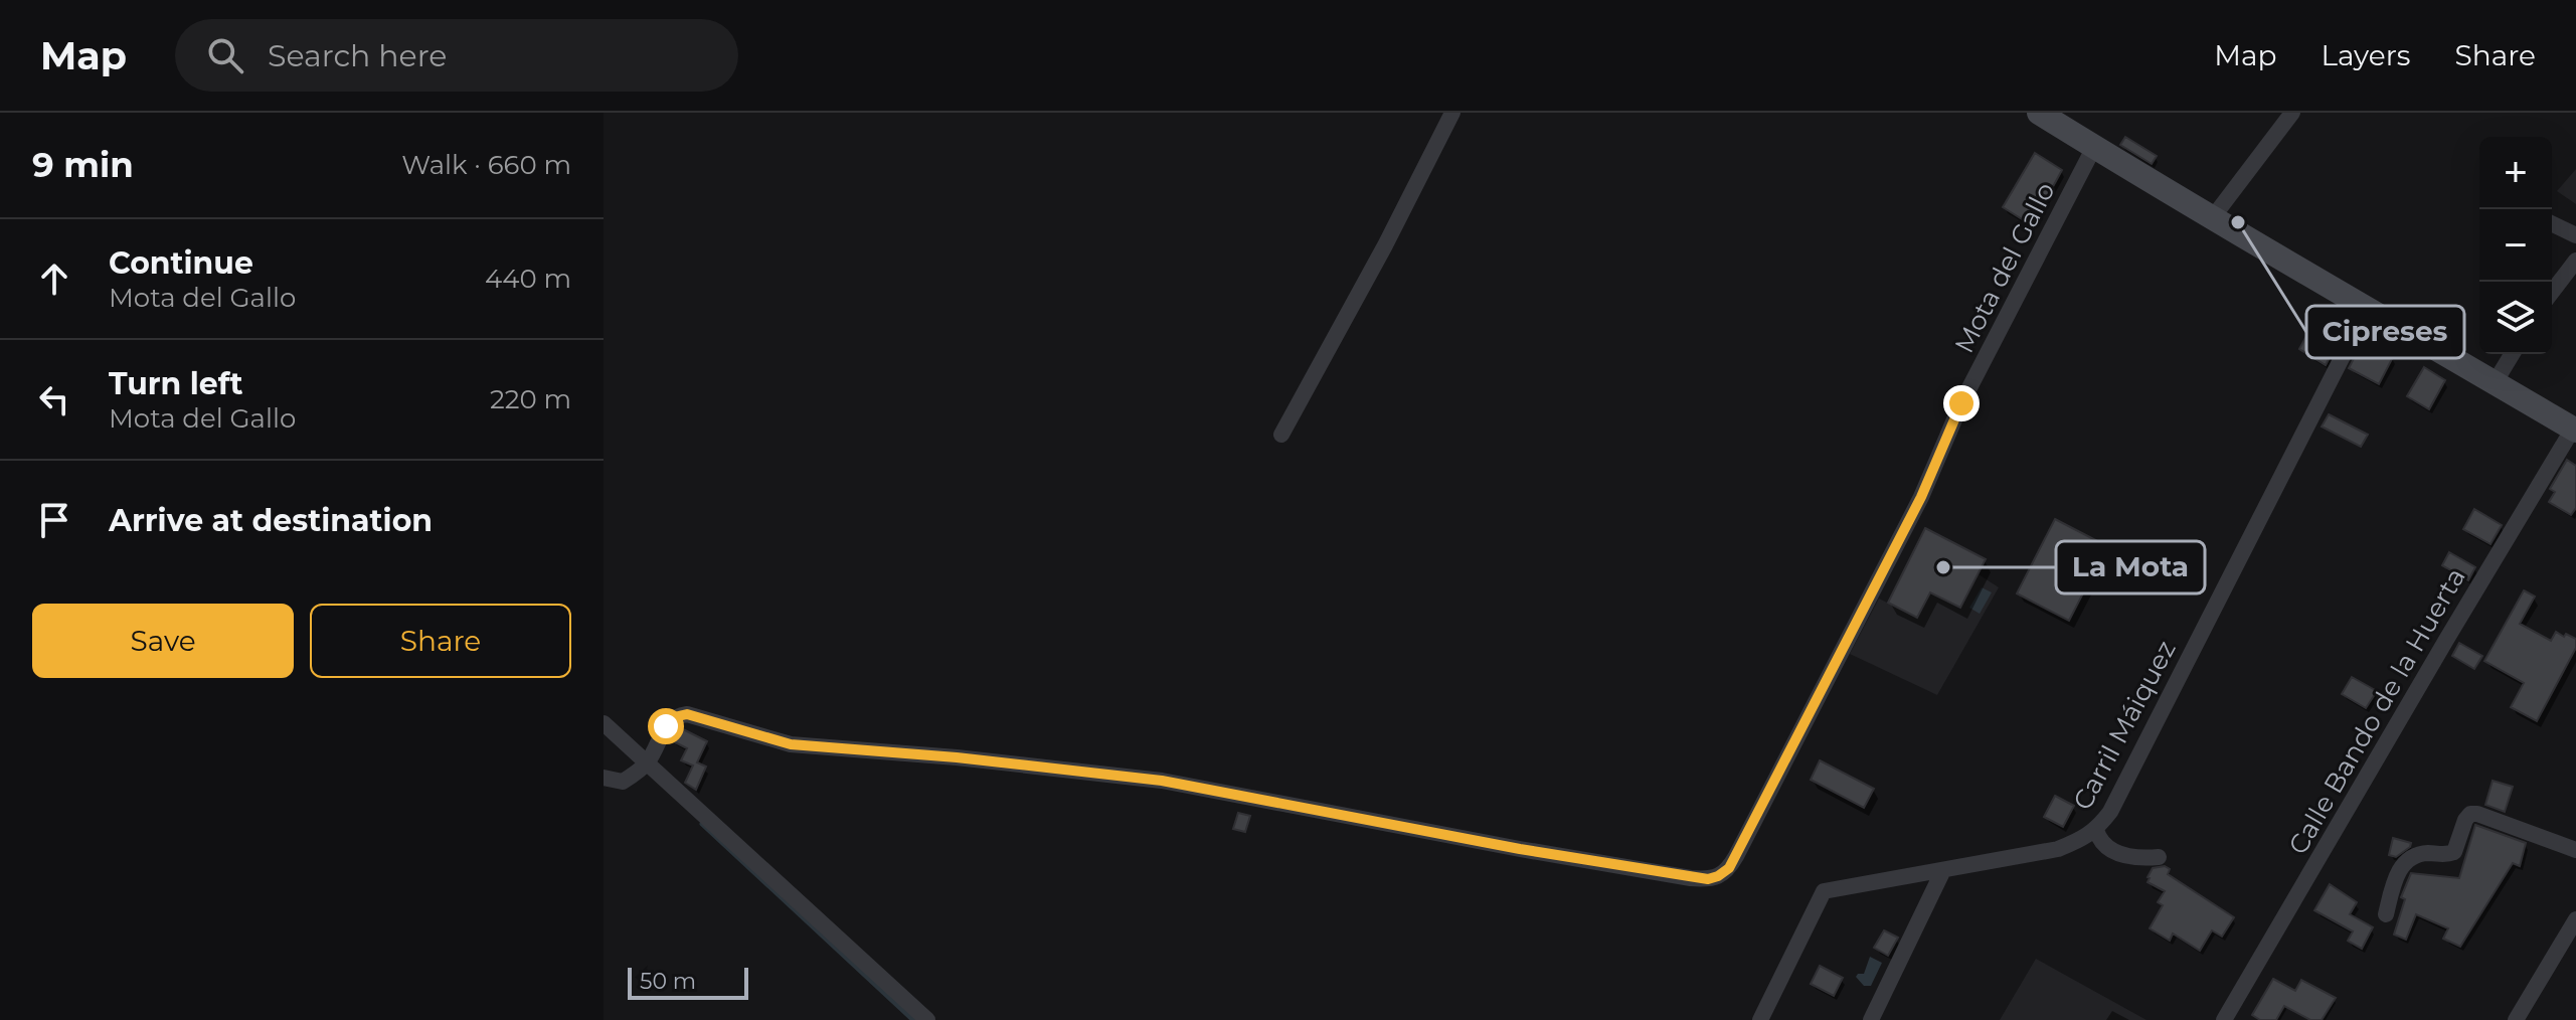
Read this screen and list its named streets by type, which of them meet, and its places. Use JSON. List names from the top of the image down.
{
  "streets": {
    "street": ["Mota del Gallo", "Calle Bando de la Huerta", "Carril Máiquez"]
  },
  "places": ["Cipreses", "La Mota"],
  "scale_bar": "50 m",
  "page": {
    "header": "Map",
    "search": "Search here",
    "nav": ["Map", "Layers", "Share"],
    "heading": ["9 min", "Walk · 660 m"],
    "map_buttons": ["+", "−"],
    "list": [
      ["Continue", "Mota del Gallo", "440 m"],
      ["Turn left", "Mota del Gallo", "220 m"],
      "Arrive at destination"
    ],
    "buttons": ["Save", "Share"],
    "scale": "50 m"
  }
}
